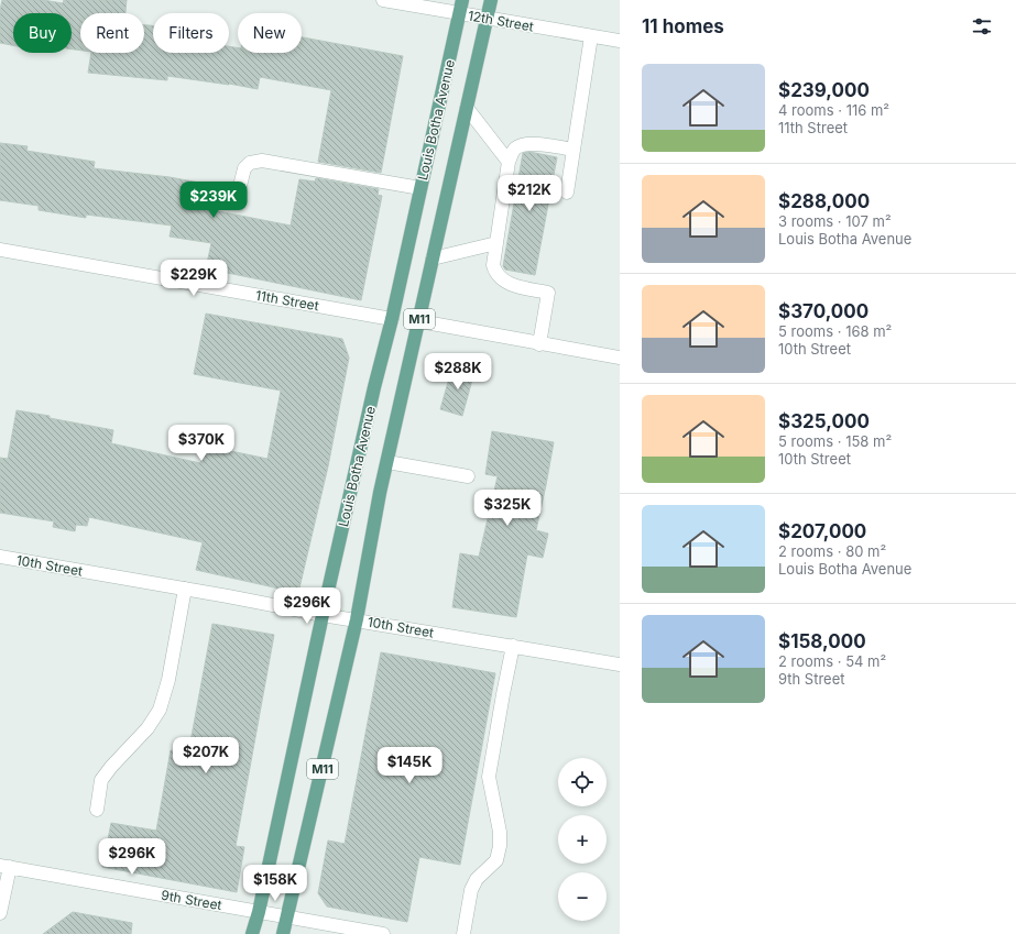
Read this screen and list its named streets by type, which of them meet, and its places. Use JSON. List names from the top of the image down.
{
  "streets": {
    "main road": ["Louis Botha Avenue", "M11"],
    "street": [
      "12th Street",
      "11th Street",
      "10th Street",
      "9th Street"
    ]
  },
  "crossings": [
    ["12th Street", "Louis Botha Avenue"],
    ["Louis Botha Avenue", "11th Street"],
    ["Louis Botha Avenue", "10th Street"],
    ["Louis Botha Avenue", "9th Street"]
  ],
  "page": {
    "heading": "11 homes",
    "chip": [
      "Buy",
      "Rent",
      "Filters",
      "New"
    ],
    "list": [
      {
        "name": "$239,000",
        "note": "4 rooms · 116 m² · 11th Street"
      },
      {
        "name": "$288,000",
        "note": "3 rooms · 107 m² · Louis Botha Avenue"
      },
      {
        "name": "$370,000",
        "note": "5 rooms · 168 m² · 10th Street"
      },
      {
        "name": "$325,000",
        "note": "5 rooms · 158 m² · 10th Street"
      },
      {
        "name": "$207,000",
        "note": "2 rooms · 80 m² · Louis Botha Avenue"
      },
      {
        "name": "$158,000",
        "note": "2 rooms · 54 m² · 9th Street"
      }
    ],
    "price": [
      "$212K",
      "$239K",
      "$229K",
      "$288K",
      "$370K",
      "$325K",
      "$296K",
      "$207K",
      "$145K",
      "$296K",
      "$158K"
    ],
    "map_buttons": ["+", "−"]
  }
}
